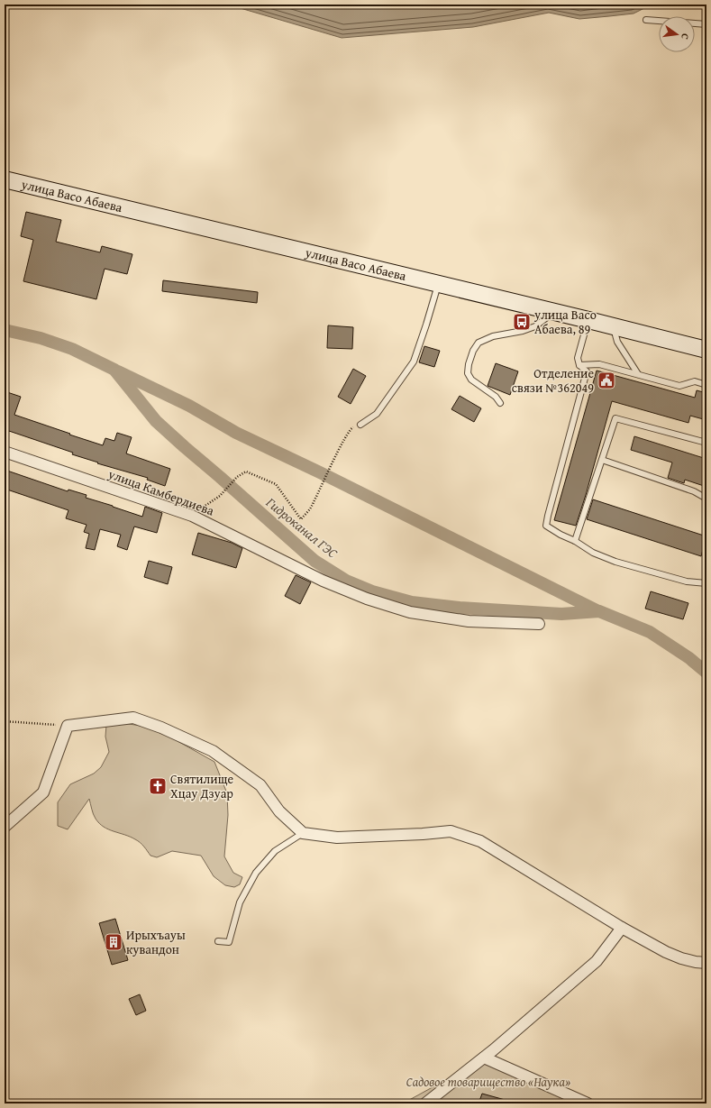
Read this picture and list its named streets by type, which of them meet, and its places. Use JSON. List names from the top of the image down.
{
  "streets": {
    "street": ["улица Васо Абаева", "улица Камбердиева"]
  },
  "water": ["Гидроканал ГЭС"],
  "parks": ["Садовое товарищество «Наука»"],
  "places": {
    "bus stop": ["улица Васо Абаева, 89"],
    "public building": ["Отделение связи №362049"],
    "church": ["Святилище Хцау Дзуар"],
    "building": ["Ирыхъауы кувандон"]
  },
  "north": "right"
}
